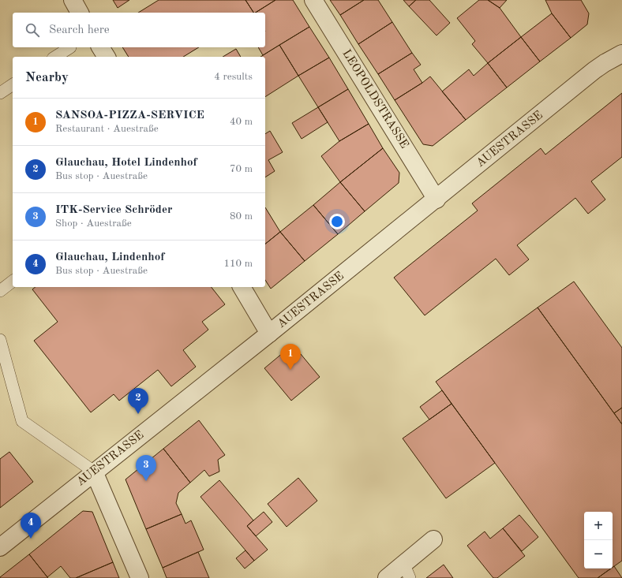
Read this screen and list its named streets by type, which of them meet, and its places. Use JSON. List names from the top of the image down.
{
  "streets": {
    "street": ["LEOPOLDSTRASSE", "AUESTRASSE"]
  },
  "crossings": [
    ["LEOPOLDSTRASSE", "AUESTRASSE"]
  ],
  "page": {
    "search": "Search here",
    "heading": ["Nearby", "4 results"],
    "list": [
      {
        "mark": "1",
        "name": "SANSOA-PIZZA-SERVICE",
        "note": "Restaurant · Auestraße",
        "value": "40 m"
      },
      {
        "mark": "2",
        "name": "Glauchau, Hotel Lindenhof",
        "note": "Bus stop · Auestraße",
        "value": "70 m"
      },
      {
        "mark": "3",
        "name": "ITK-Service Schröder",
        "note": "Shop · Auestraße",
        "value": "80 m"
      },
      {
        "mark": "4",
        "name": "Glauchau, Lindenhof",
        "note": "Bus stop · Auestraße",
        "value": "110 m"
      }
    ],
    "pins": [
      "1",
      "2",
      "3",
      "4"
    ],
    "map_buttons": ["+", "−"]
  }
}
